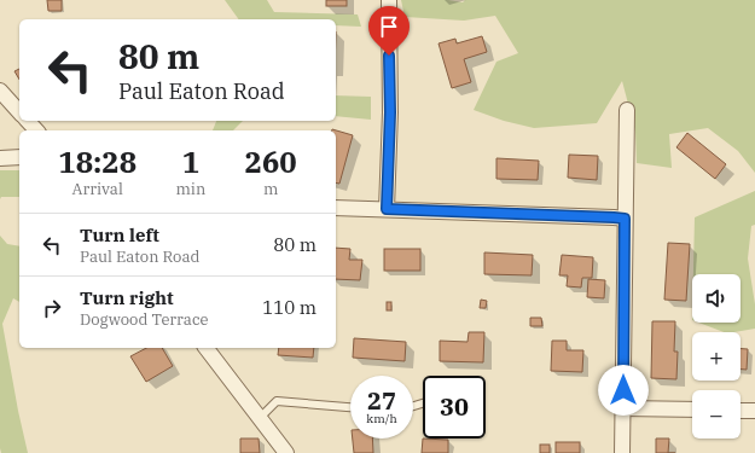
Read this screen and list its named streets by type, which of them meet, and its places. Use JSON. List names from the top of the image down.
{
  "page": {
    "turn": ["80 m", "Paul Eaton Road"],
    "eta": [
      "18:28",
      "Arrival",
      "1",
      "min",
      "260",
      "m"
    ],
    "list": [
      {
        "name": "Turn left",
        "note": "Paul Eaton Road",
        "value": "80 m"
      },
      {
        "name": "Turn right",
        "note": "Dogwood Terrace",
        "value": "110 m"
      }
    ],
    "map_buttons": ["+", "−"],
    "speed": "27 km/h",
    "limit": "30"
  }
}
